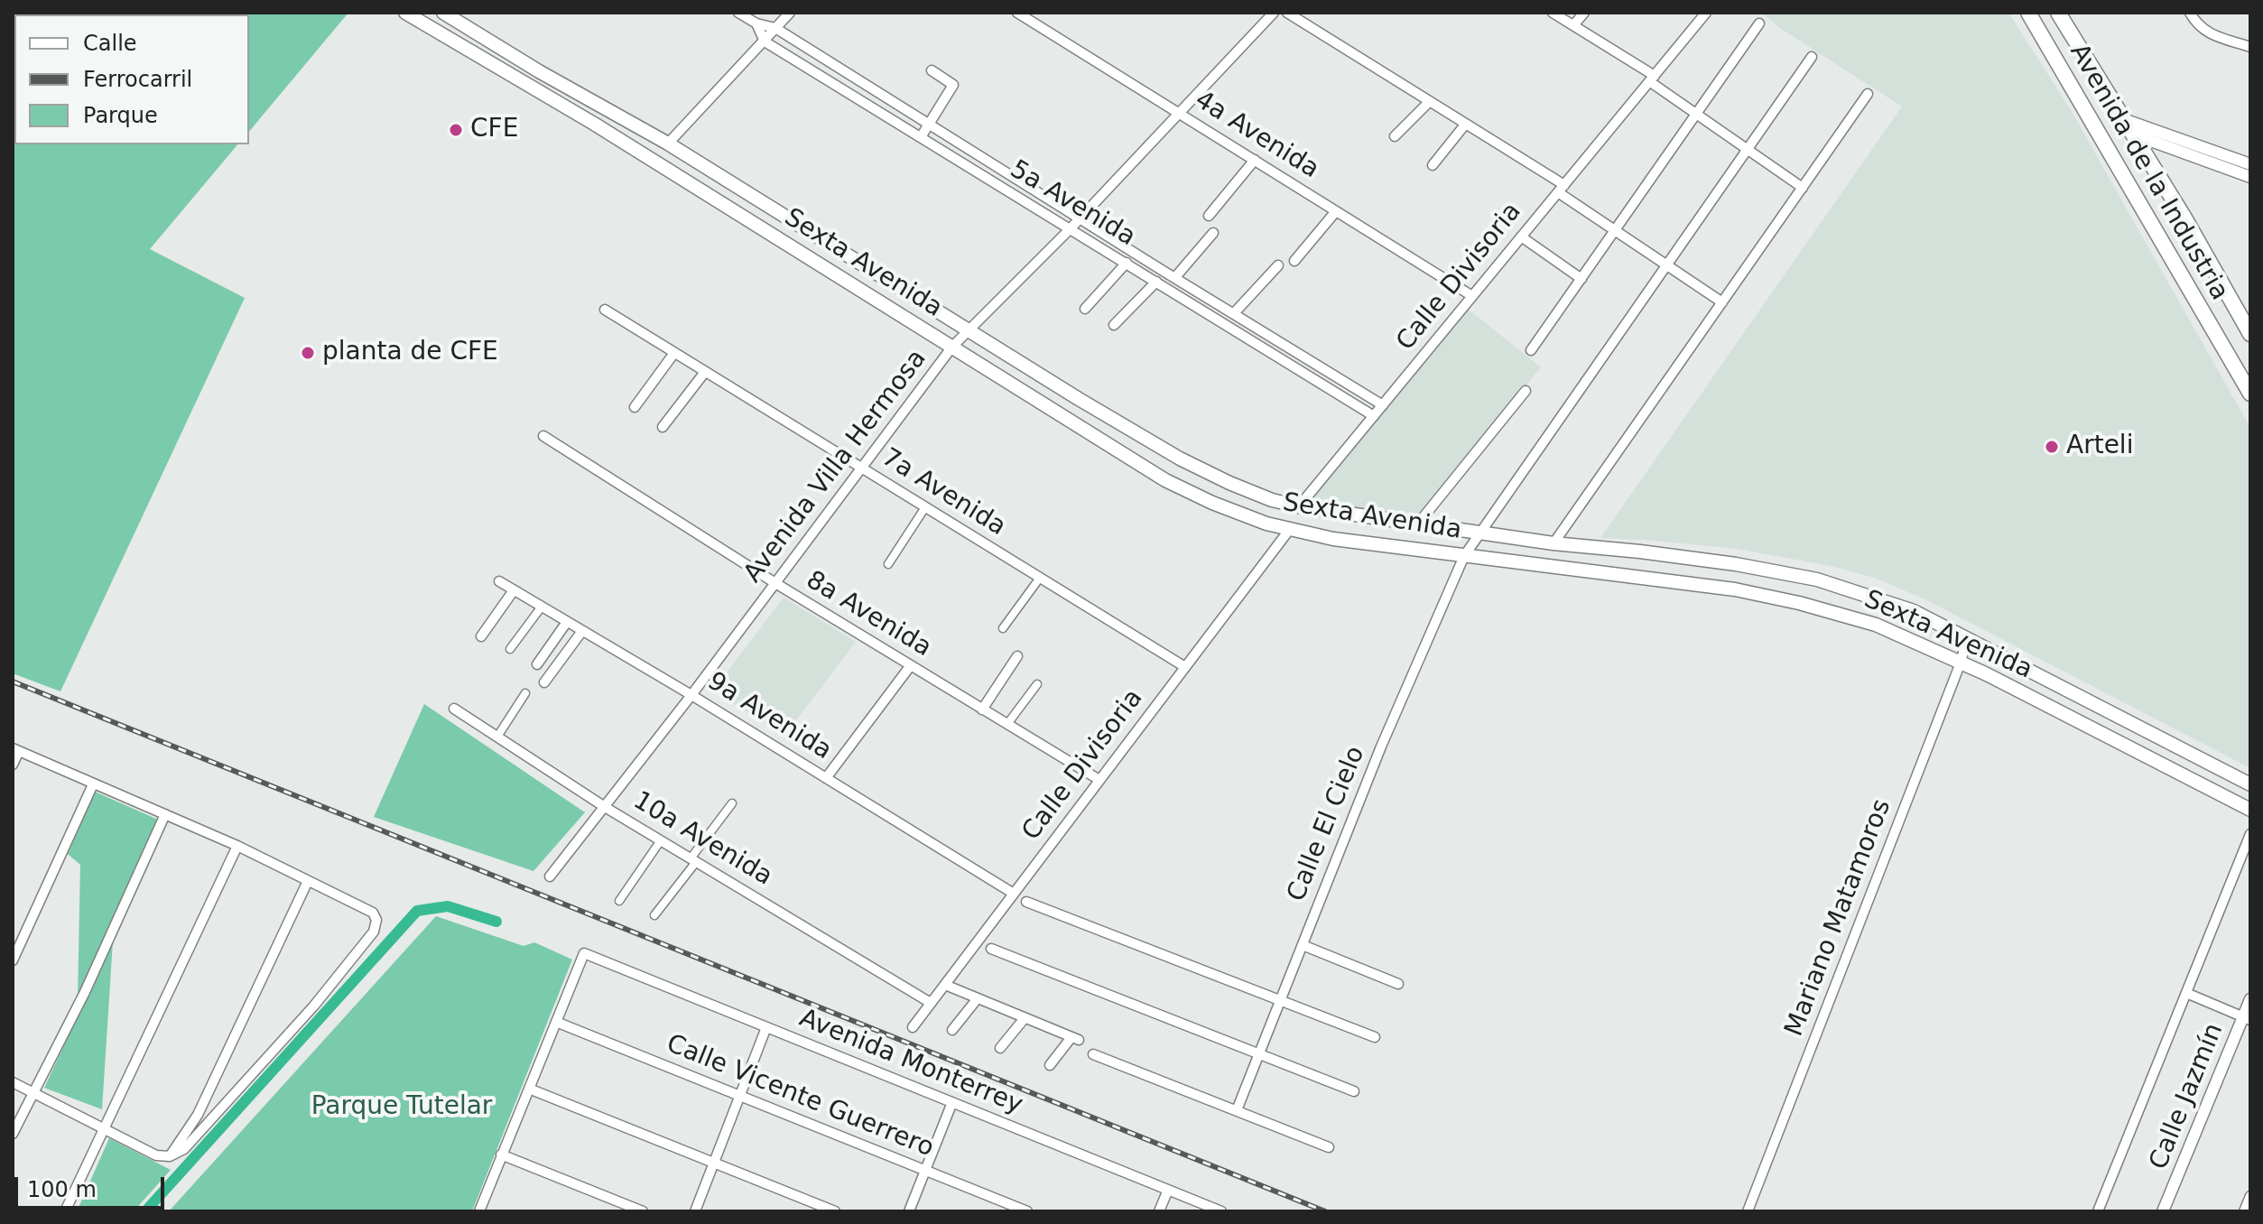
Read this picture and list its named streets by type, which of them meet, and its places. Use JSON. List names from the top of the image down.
{
  "streets": {
    "main road": ["Avenida de la Industria", "Sexta Avenida"],
    "street": [
      "4a Avenida",
      "5a Avenida",
      "Calle Divisoria",
      "Avenida Villa Hermosa",
      "7a Avenida",
      "8a Avenida",
      "9a Avenida",
      "Calle El Cielo",
      "10a Avenida",
      "Mariano Matamoros",
      "Avenida Monterrey",
      "Calle Vicente Guerrero",
      "Calle Jazmín"
    ]
  },
  "crossings": [
    ["4a Avenida", "Calle Divisoria"],
    ["4a Avenida", "Avenida Villa Hermosa"],
    ["5a Avenida", "Calle Divisoria"],
    ["5a Avenida", "Avenida Villa Hermosa"],
    ["Sexta Avenida", "Calle Divisoria"],
    ["Sexta Avenida", "Avenida Villa Hermosa"],
    ["Sexta Avenida", "Calle El Cielo"],
    ["Sexta Avenida", "Mariano Matamoros"],
    ["Calle Divisoria", "7a Avenida"],
    ["Calle Divisoria", "8a Avenida"],
    ["Calle Divisoria", "9a Avenida"],
    ["Calle Divisoria", "10a Avenida"],
    ["Avenida Villa Hermosa", "7a Avenida"],
    ["Avenida Villa Hermosa", "8a Avenida"],
    ["Avenida Villa Hermosa", "9a Avenida"],
    ["Avenida Villa Hermosa", "10a Avenida"],
    ["Avenida Monterrey", "Calle Vicente Guerrero"]
  ],
  "parks": ["Parque Tutelar"],
  "places": ["CFE", "planta de CFE", "Arteli"],
  "legend": ["Calle", "Ferrocarril", "Parque"],
  "scale_bar": "100 m"
}
